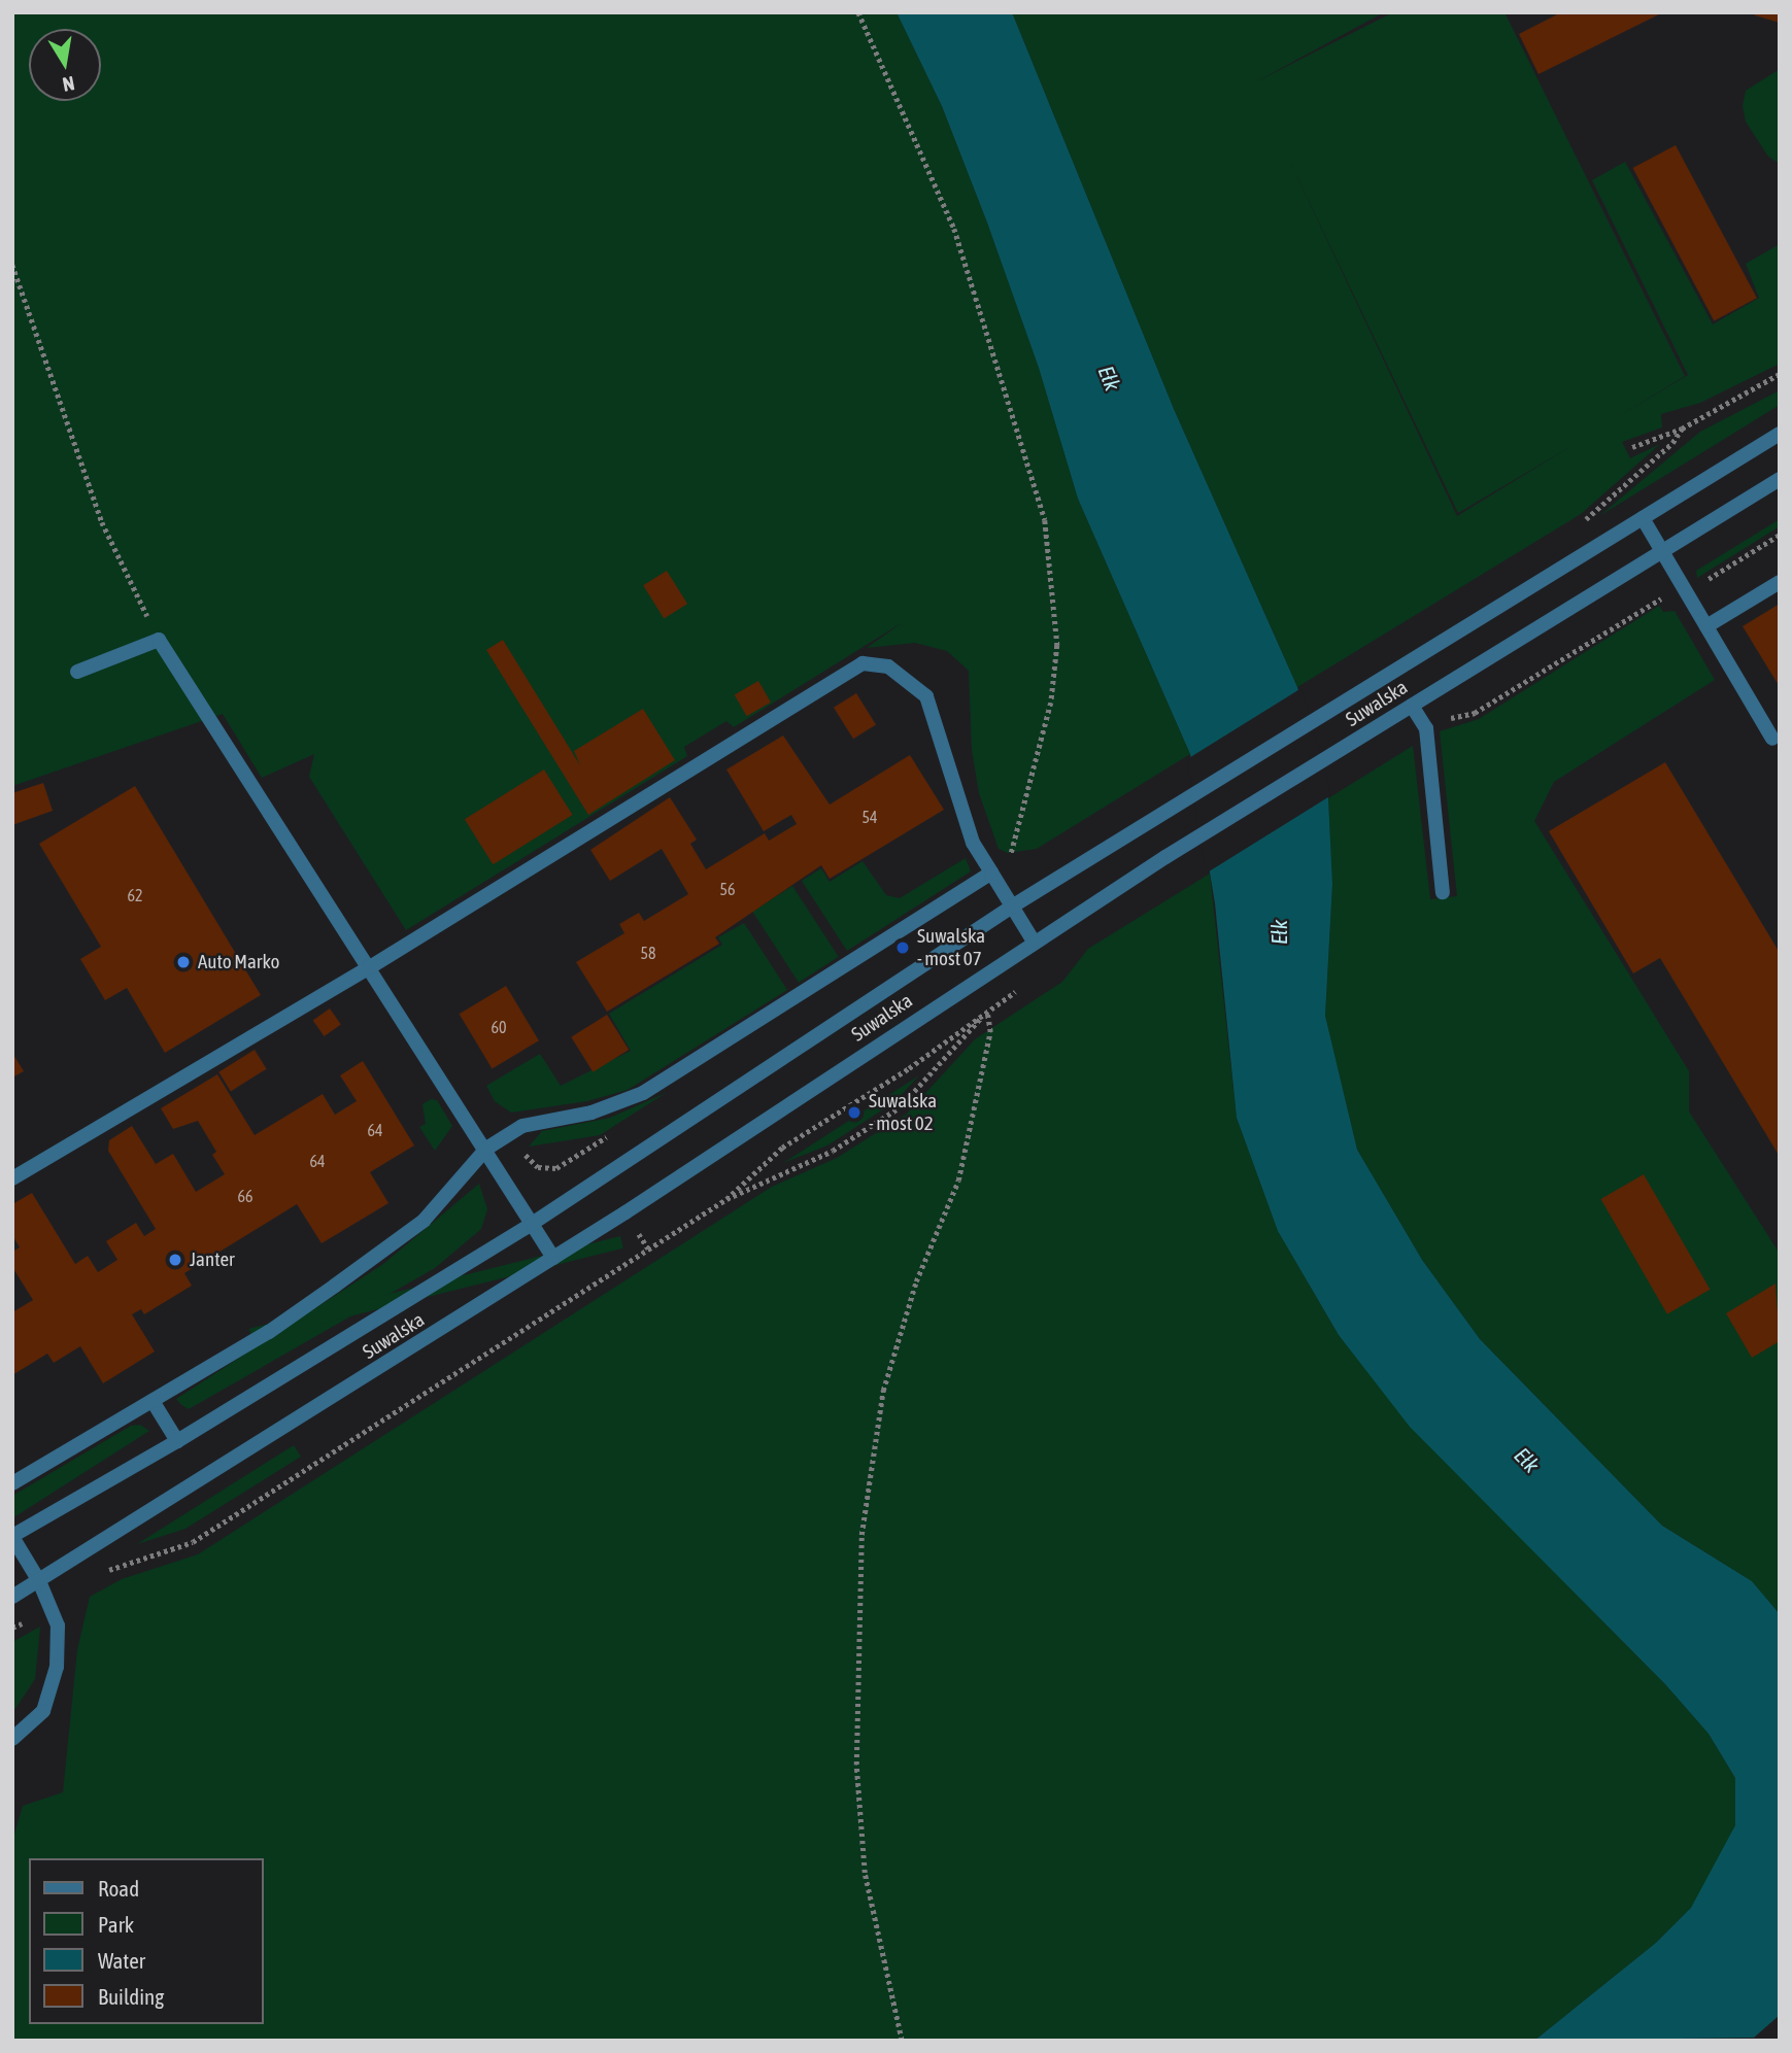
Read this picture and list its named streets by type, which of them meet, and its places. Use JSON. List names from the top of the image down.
{
  "streets": {
    "street": ["Suwalska"]
  },
  "water": ["Ełk"],
  "places": [
    "Suwalska - most 07",
    "Auto Marko",
    "Suwalska - most 02",
    "Janter"
  ],
  "house_numbers": [
    "54",
    "56",
    "62",
    "58",
    "60",
    "64",
    "64",
    "66"
  ],
  "legend": [
    "Road",
    "Park",
    "Water",
    "Building"
  ],
  "north": "bottom"
}
